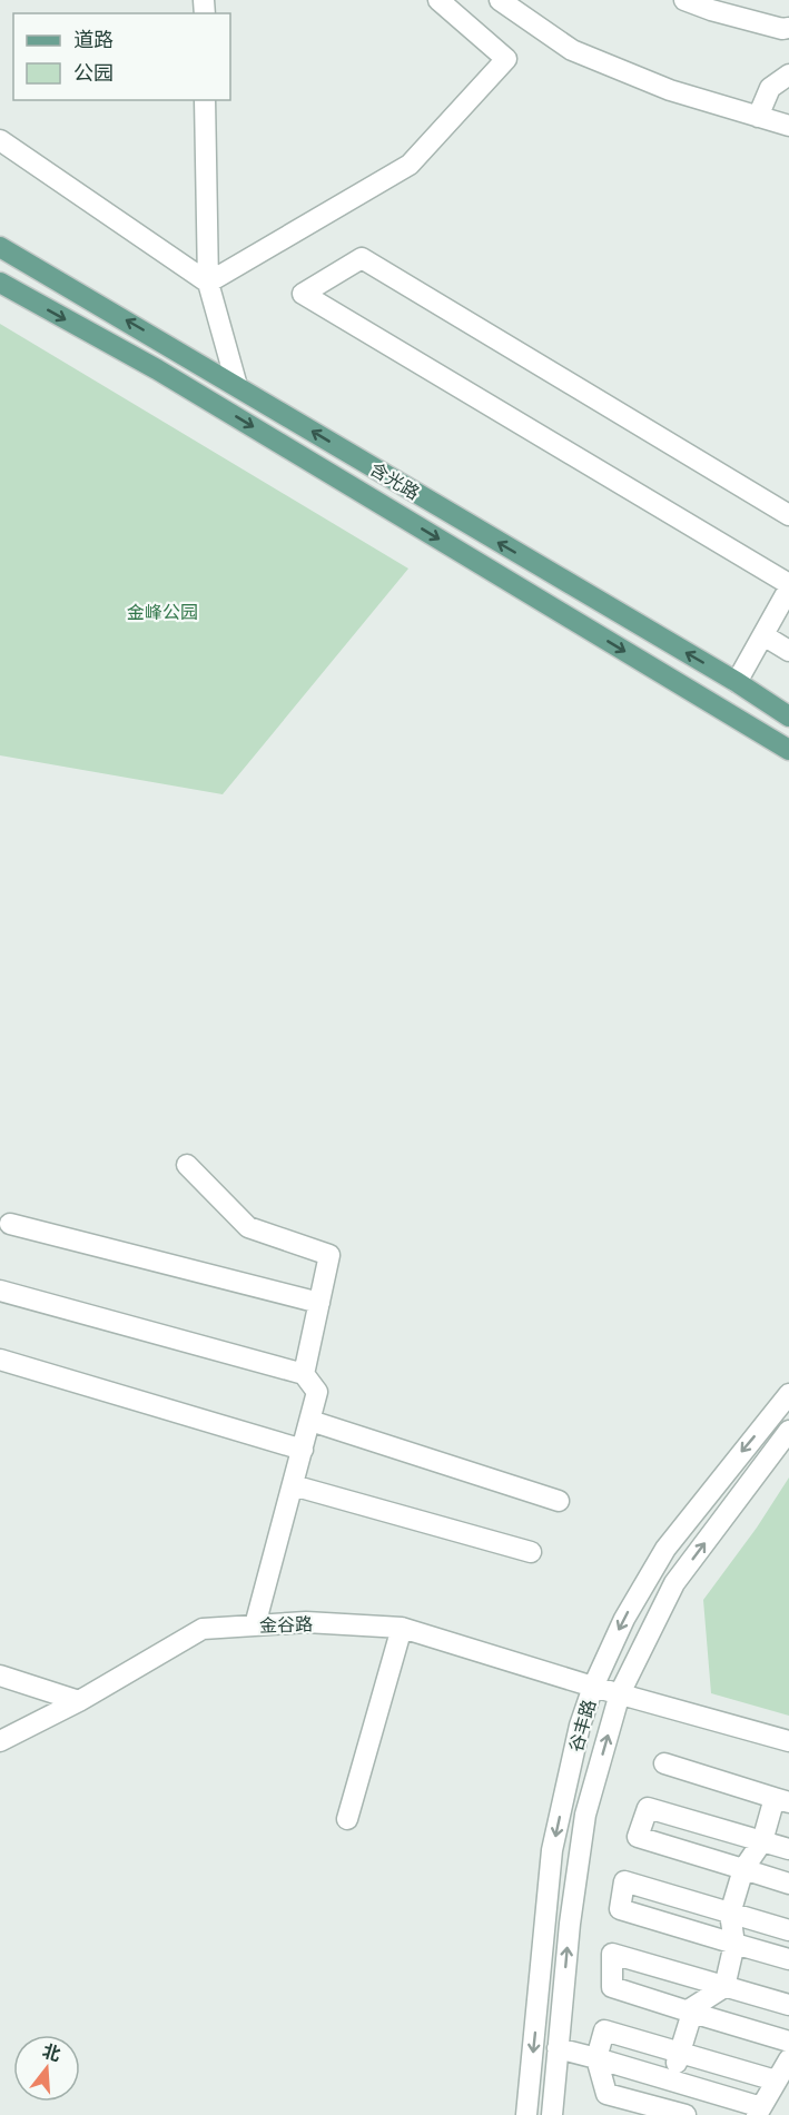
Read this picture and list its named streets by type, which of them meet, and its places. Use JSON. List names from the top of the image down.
{
  "streets": {
    "main road": ["含光路"],
    "street": ["金谷路", "谷丰路"]
  },
  "crossings": [
    ["金谷路", "谷丰路"]
  ],
  "parks": ["金峰公园"],
  "legend": ["道路", "公园"],
  "north": "top"
}
